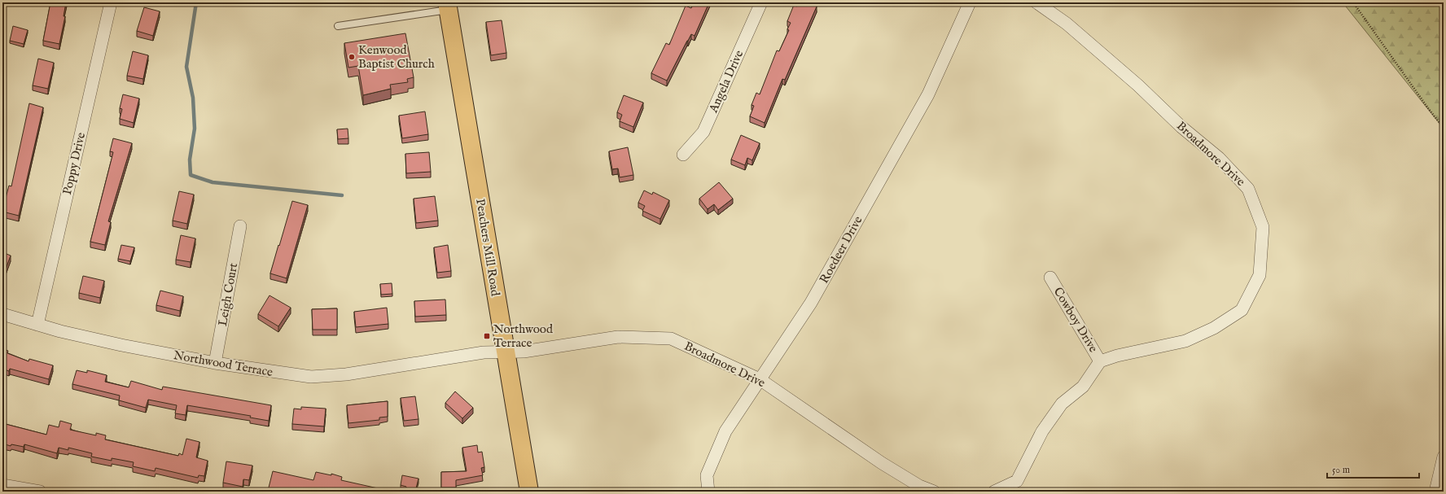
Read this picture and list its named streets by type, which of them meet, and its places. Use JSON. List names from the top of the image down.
{
  "streets": {
    "main road": ["Peachers Mill Road"],
    "street": [
      "Angela Drive",
      "Broadmore Drive",
      "Poppy Drive",
      "Roedeer Drive",
      "Leigh Court",
      "Cowboy Drive",
      "Northwood Terrace"
    ]
  },
  "crossings": [
    ["Broadmore Drive", "Peachers Mill Road"],
    ["Broadmore Drive", "Roedeer Drive"],
    ["Broadmore Drive", "Cowboy Drive"],
    ["Broadmore Drive", "Northwood Terrace"],
    ["Poppy Drive", "Northwood Terrace"],
    ["Peachers Mill Road", "Northwood Terrace"],
    ["Leigh Court", "Northwood Terrace"]
  ],
  "places": {
    "other": ["Kenwood Baptist Church"],
    "transit": ["Northwood Terrace"]
  },
  "scale_bar": "50 m"
}
